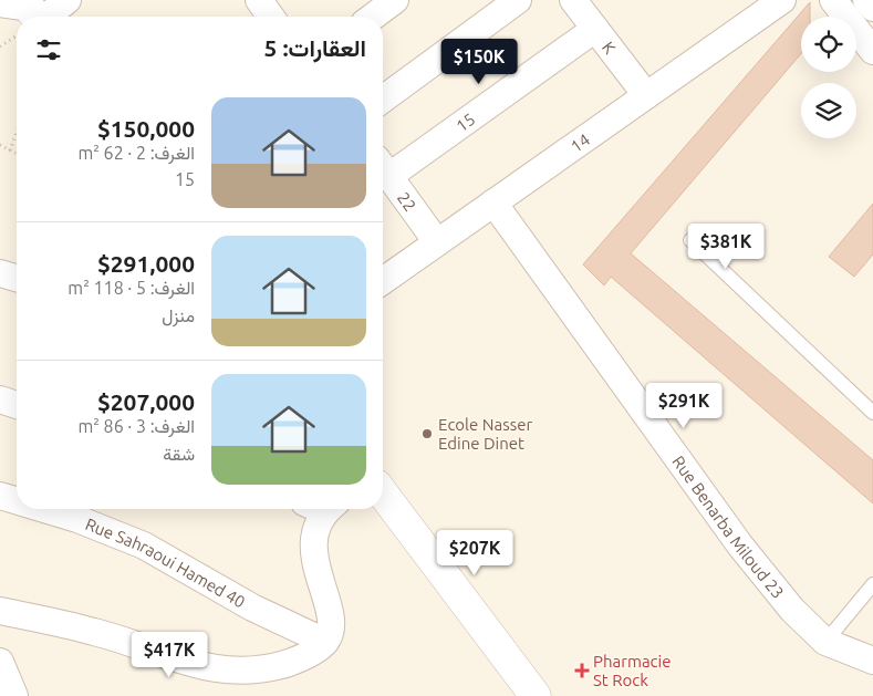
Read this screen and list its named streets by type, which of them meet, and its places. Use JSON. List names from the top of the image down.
{
  "streets": {
    "street": [
      "K",
      "15",
      "14",
      "22",
      "Rue Benarba Miloud 23",
      "Rue Sahraoui Hamed 40"
    ]
  },
  "crossings": [
    ["K", "15"],
    ["K", "14"],
    ["15", "22"],
    ["14", "22"],
    ["14", "Rue Benarba Miloud 23"]
  ],
  "places": {
    "other": ["Ecole Nasser Edine Dinet"],
    "health": ["Pharmacie St Rock"]
  },
  "page": {
    "heading": "العقارات: 5",
    "price": [
      "$150K",
      "$381K",
      "$291K",
      "$207K",
      "$417K"
    ],
    "list": [
      {
        "name": "$150,000",
        "note": "الغرف: 2 · 62 m² · 15"
      },
      {
        "name": "$291,000",
        "note": "الغرف: 5 · 118 m² · منزل"
      },
      {
        "name": "$207,000",
        "note": "الغرف: 3 · 86 m² · شقة"
      }
    ]
  }
}
